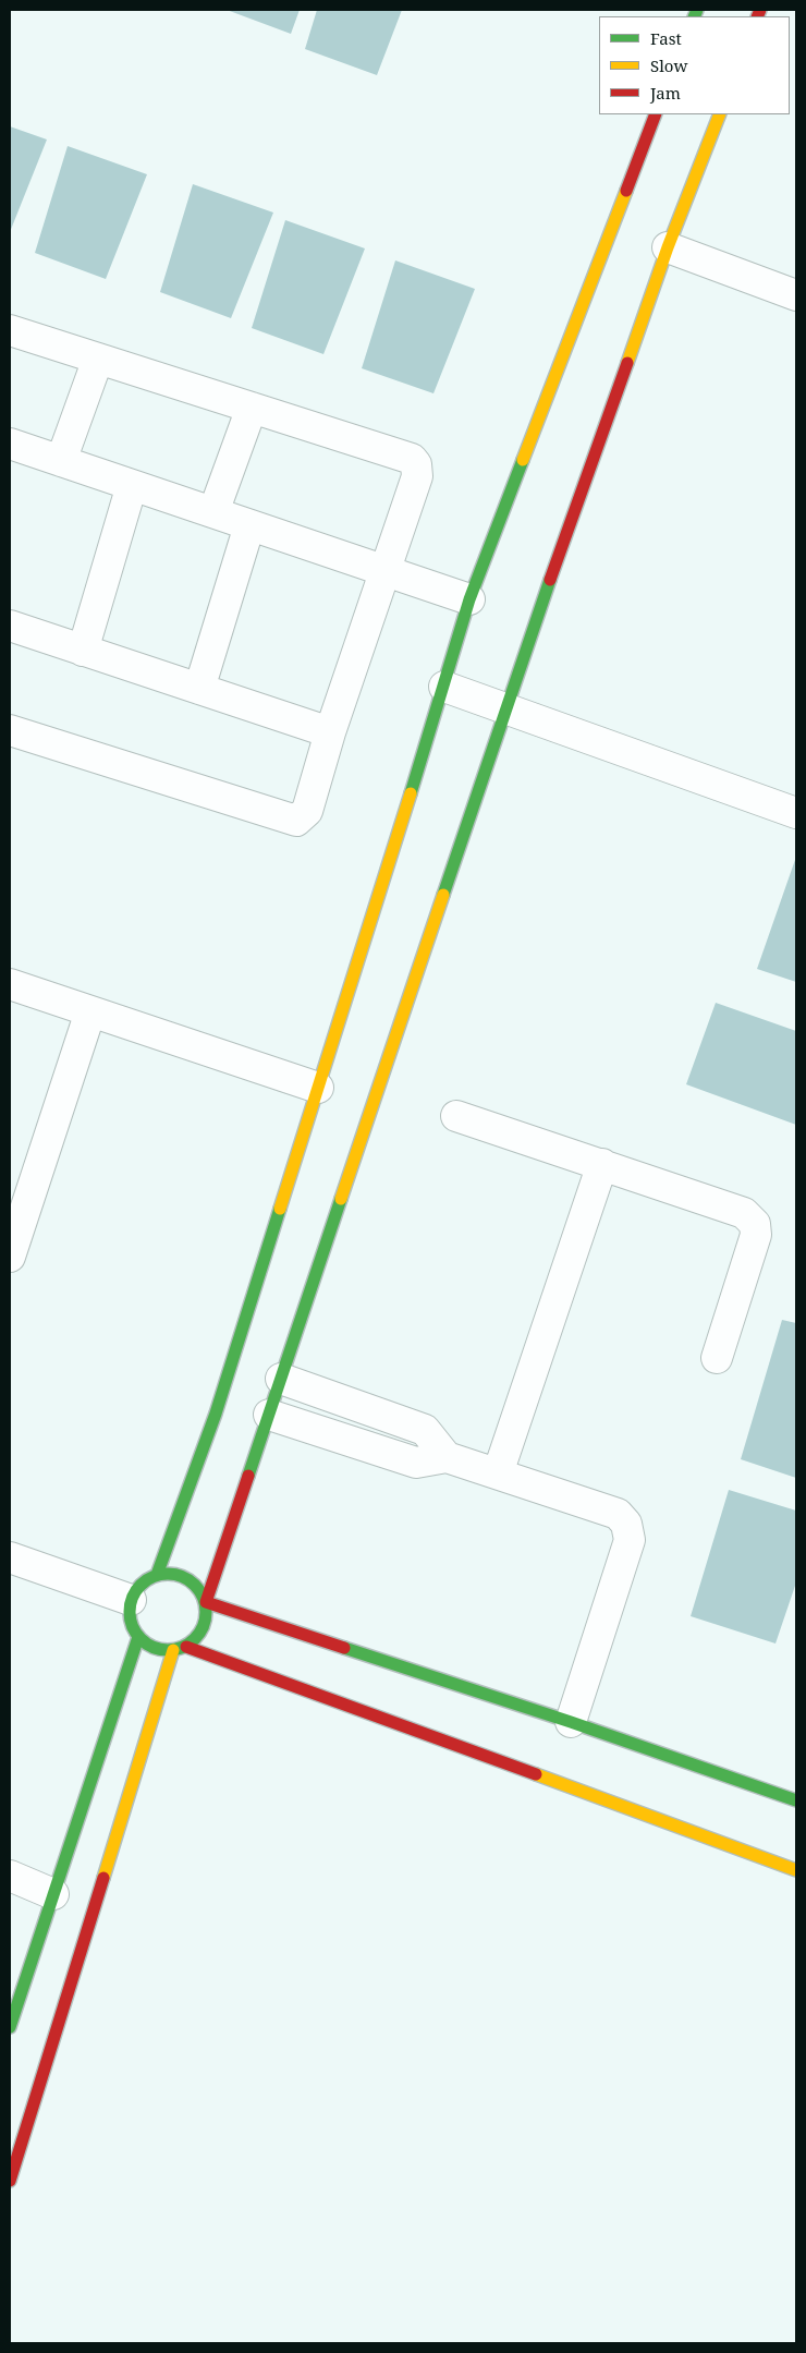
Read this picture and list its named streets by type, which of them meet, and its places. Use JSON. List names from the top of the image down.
{
  "legend": ["Fast", "Slow", "Jam"]
}
